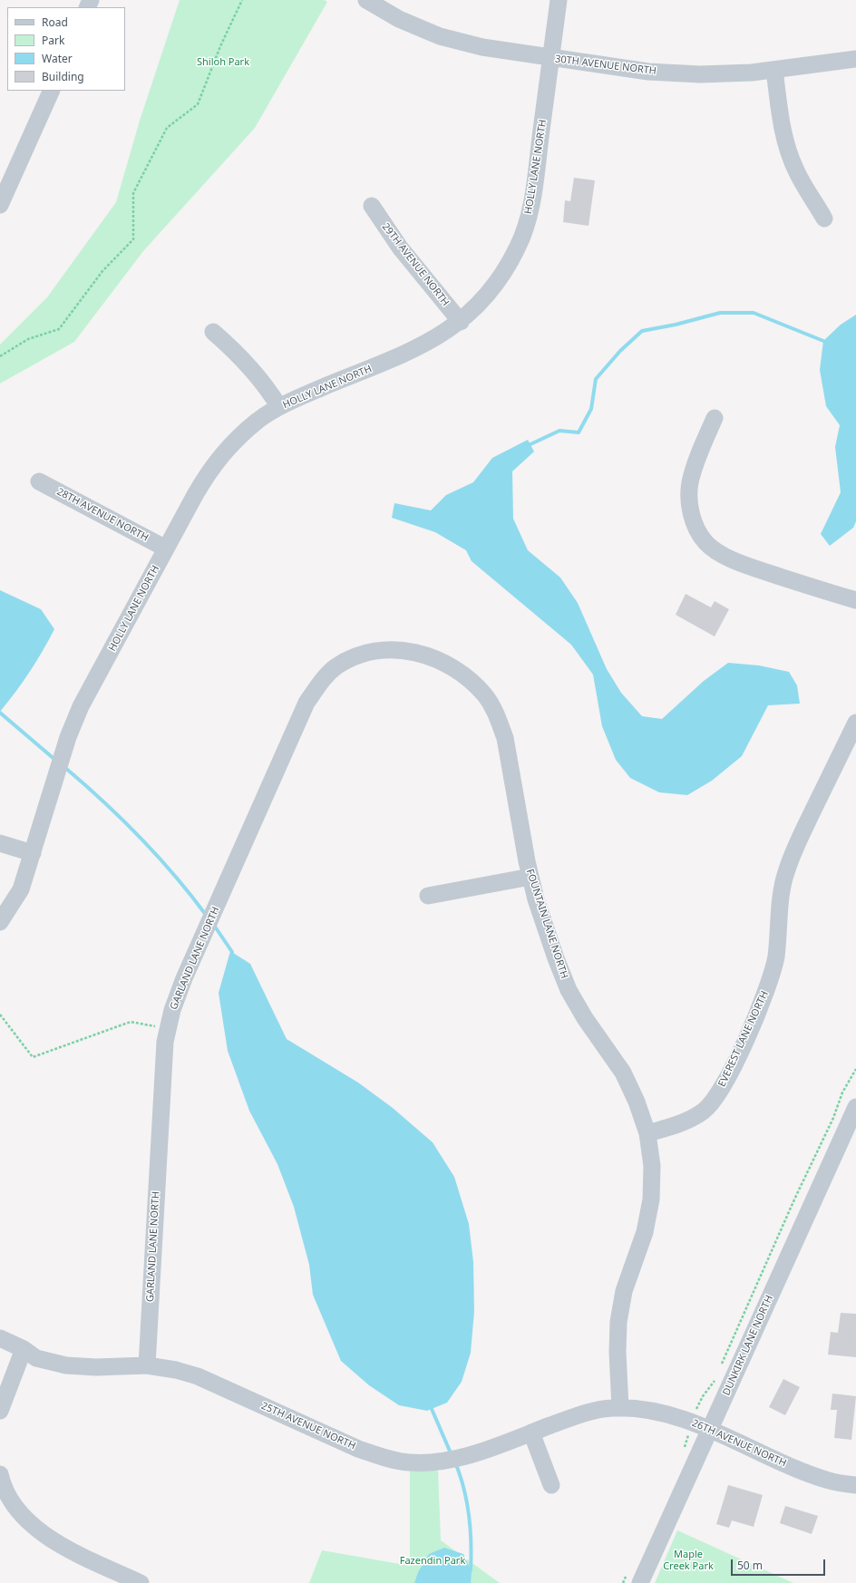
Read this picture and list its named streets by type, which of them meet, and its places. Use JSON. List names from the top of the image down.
{
  "streets": {
    "street": [
      "30TH AVENUE NORTH",
      "HOLLY LANE NORTH",
      "29TH AVENUE NORTH",
      "28TH AVENUE NORTH",
      "FOUNTAIN LANE NORTH",
      "GARLAND LANE NORTH",
      "EVEREST LANE NORTH",
      "DUNKIRK LANE NORTH",
      "25TH AVENUE NORTH",
      "26TH AVENUE NORTH"
    ]
  },
  "crossings": [
    ["30TH AVENUE NORTH", "HOLLY LANE NORTH"],
    ["HOLLY LANE NORTH", "29TH AVENUE NORTH"],
    ["HOLLY LANE NORTH", "28TH AVENUE NORTH"],
    ["FOUNTAIN LANE NORTH", "GARLAND LANE NORTH"],
    ["FOUNTAIN LANE NORTH", "EVEREST LANE NORTH"],
    ["FOUNTAIN LANE NORTH", "25TH AVENUE NORTH"],
    ["FOUNTAIN LANE NORTH", "26TH AVENUE NORTH"],
    ["GARLAND LANE NORTH", "25TH AVENUE NORTH"],
    ["DUNKIRK LANE NORTH", "26TH AVENUE NORTH"],
    ["25TH AVENUE NORTH", "26TH AVENUE NORTH"]
  ],
  "parks": ["Shiloh Park", "Maple Creek Park", "Fazendin Park"],
  "legend": [
    "Road",
    "Park",
    "Water",
    "Building"
  ],
  "scale_bar": "50 m"
}
